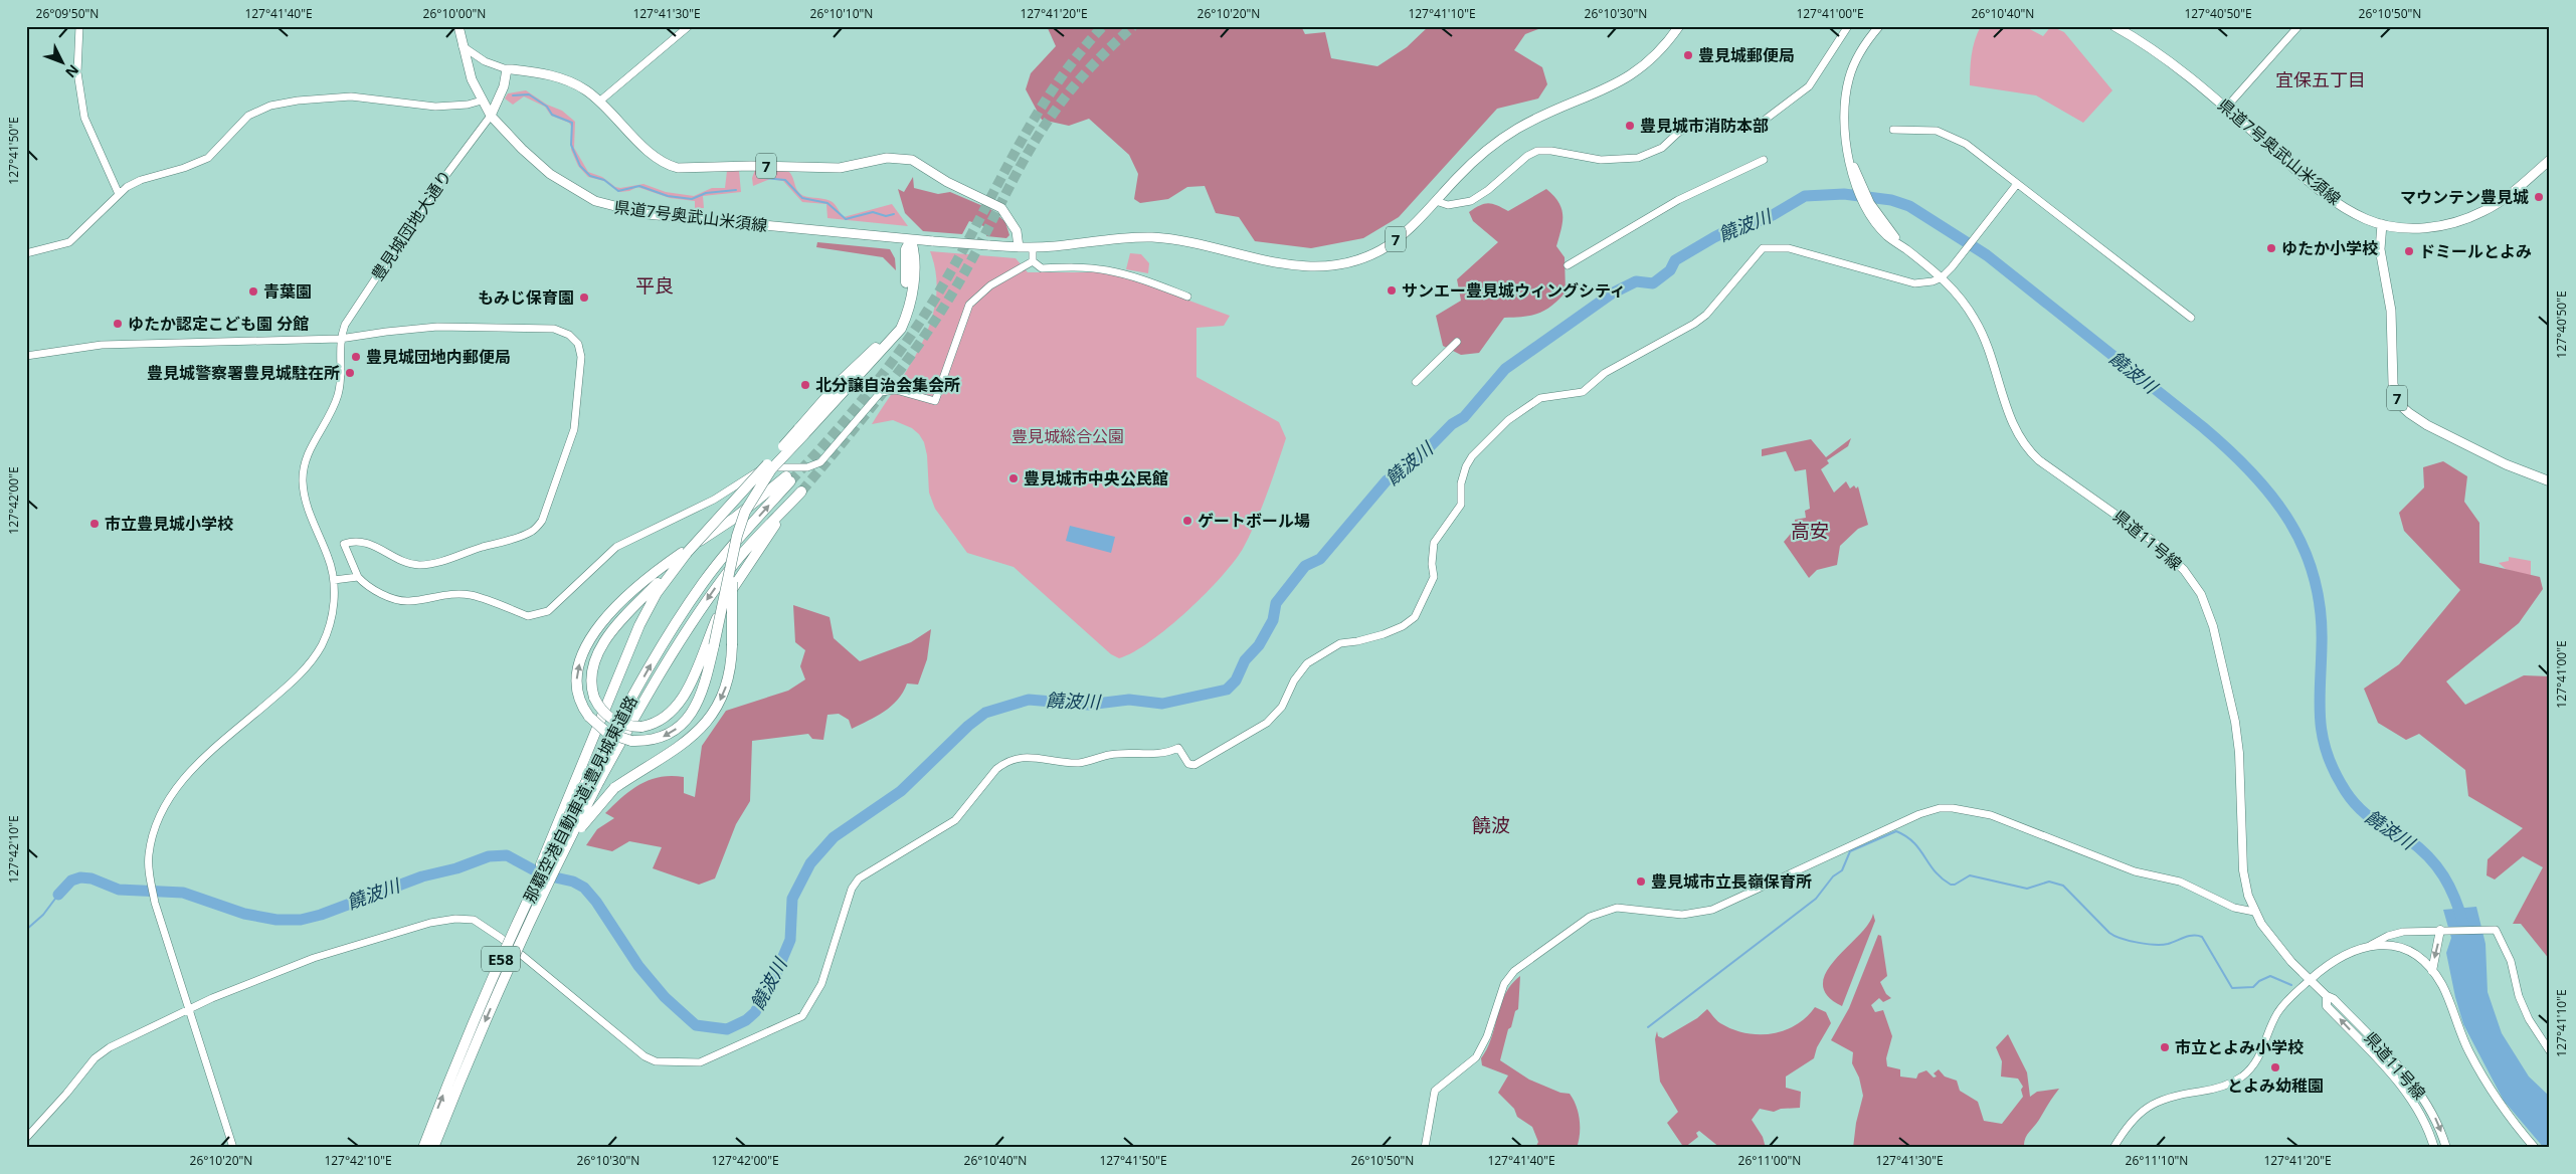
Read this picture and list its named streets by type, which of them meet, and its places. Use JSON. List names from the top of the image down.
{
  "streets": {
    "highway": ["那覇空港自動車道;豊見城東道路", "E58"],
    "main road": ["県道7号奥武山米須線", "7", "県道11号線"],
    "street": ["豊見城団地大通り"]
  },
  "crossings": [
    ["県道7号奥武山米須線", "7"],
    ["県道7号奥武山米須線", "豊見城団地大通り"]
  ],
  "districts": [
    "宜保五丁目",
    "平良",
    "高安",
    "饒波"
  ],
  "water": ["饒波川"],
  "parks": ["豊見城総合公園"],
  "places": [
    "豊見城郵便局",
    "豊見城市消防本部",
    "マウンテン豊見城",
    "ゆたか小学校",
    "ドミールとよみ",
    "サンエー豊見城ウィングシティ",
    "青葉園",
    "もみじ保育園",
    "ゆたか認定こども園 分館",
    "豊見城団地内郵便局",
    "豊見城警察署豊見城駐在所",
    "北分譲自治会集会所",
    "豊見城市中央公民館",
    "ゲートボール場",
    "市立豊見城小学校",
    "豊見城市立長嶺保育所",
    "市立とよみ小学校",
    "とよみ幼稚園"
  ],
  "north": "bottom right",
  "coordinates": [
    "26°09'50\"N",
    "127°41'40\"E",
    "26°10'00\"N",
    "127°41'30\"E",
    "26°10'10\"N",
    "127°41'20\"E",
    "26°10'20\"N",
    "127°41'10\"E",
    "26°10'30\"N",
    "127°41'00\"E",
    "26°10'40\"N",
    "127°40'50\"E",
    "26°10'50\"N",
    "127°41'50\"E",
    "127°42'00\"E",
    "127°42'10\"E",
    "26°11'00\"N",
    "26°11'10\"N"
  ]
}
